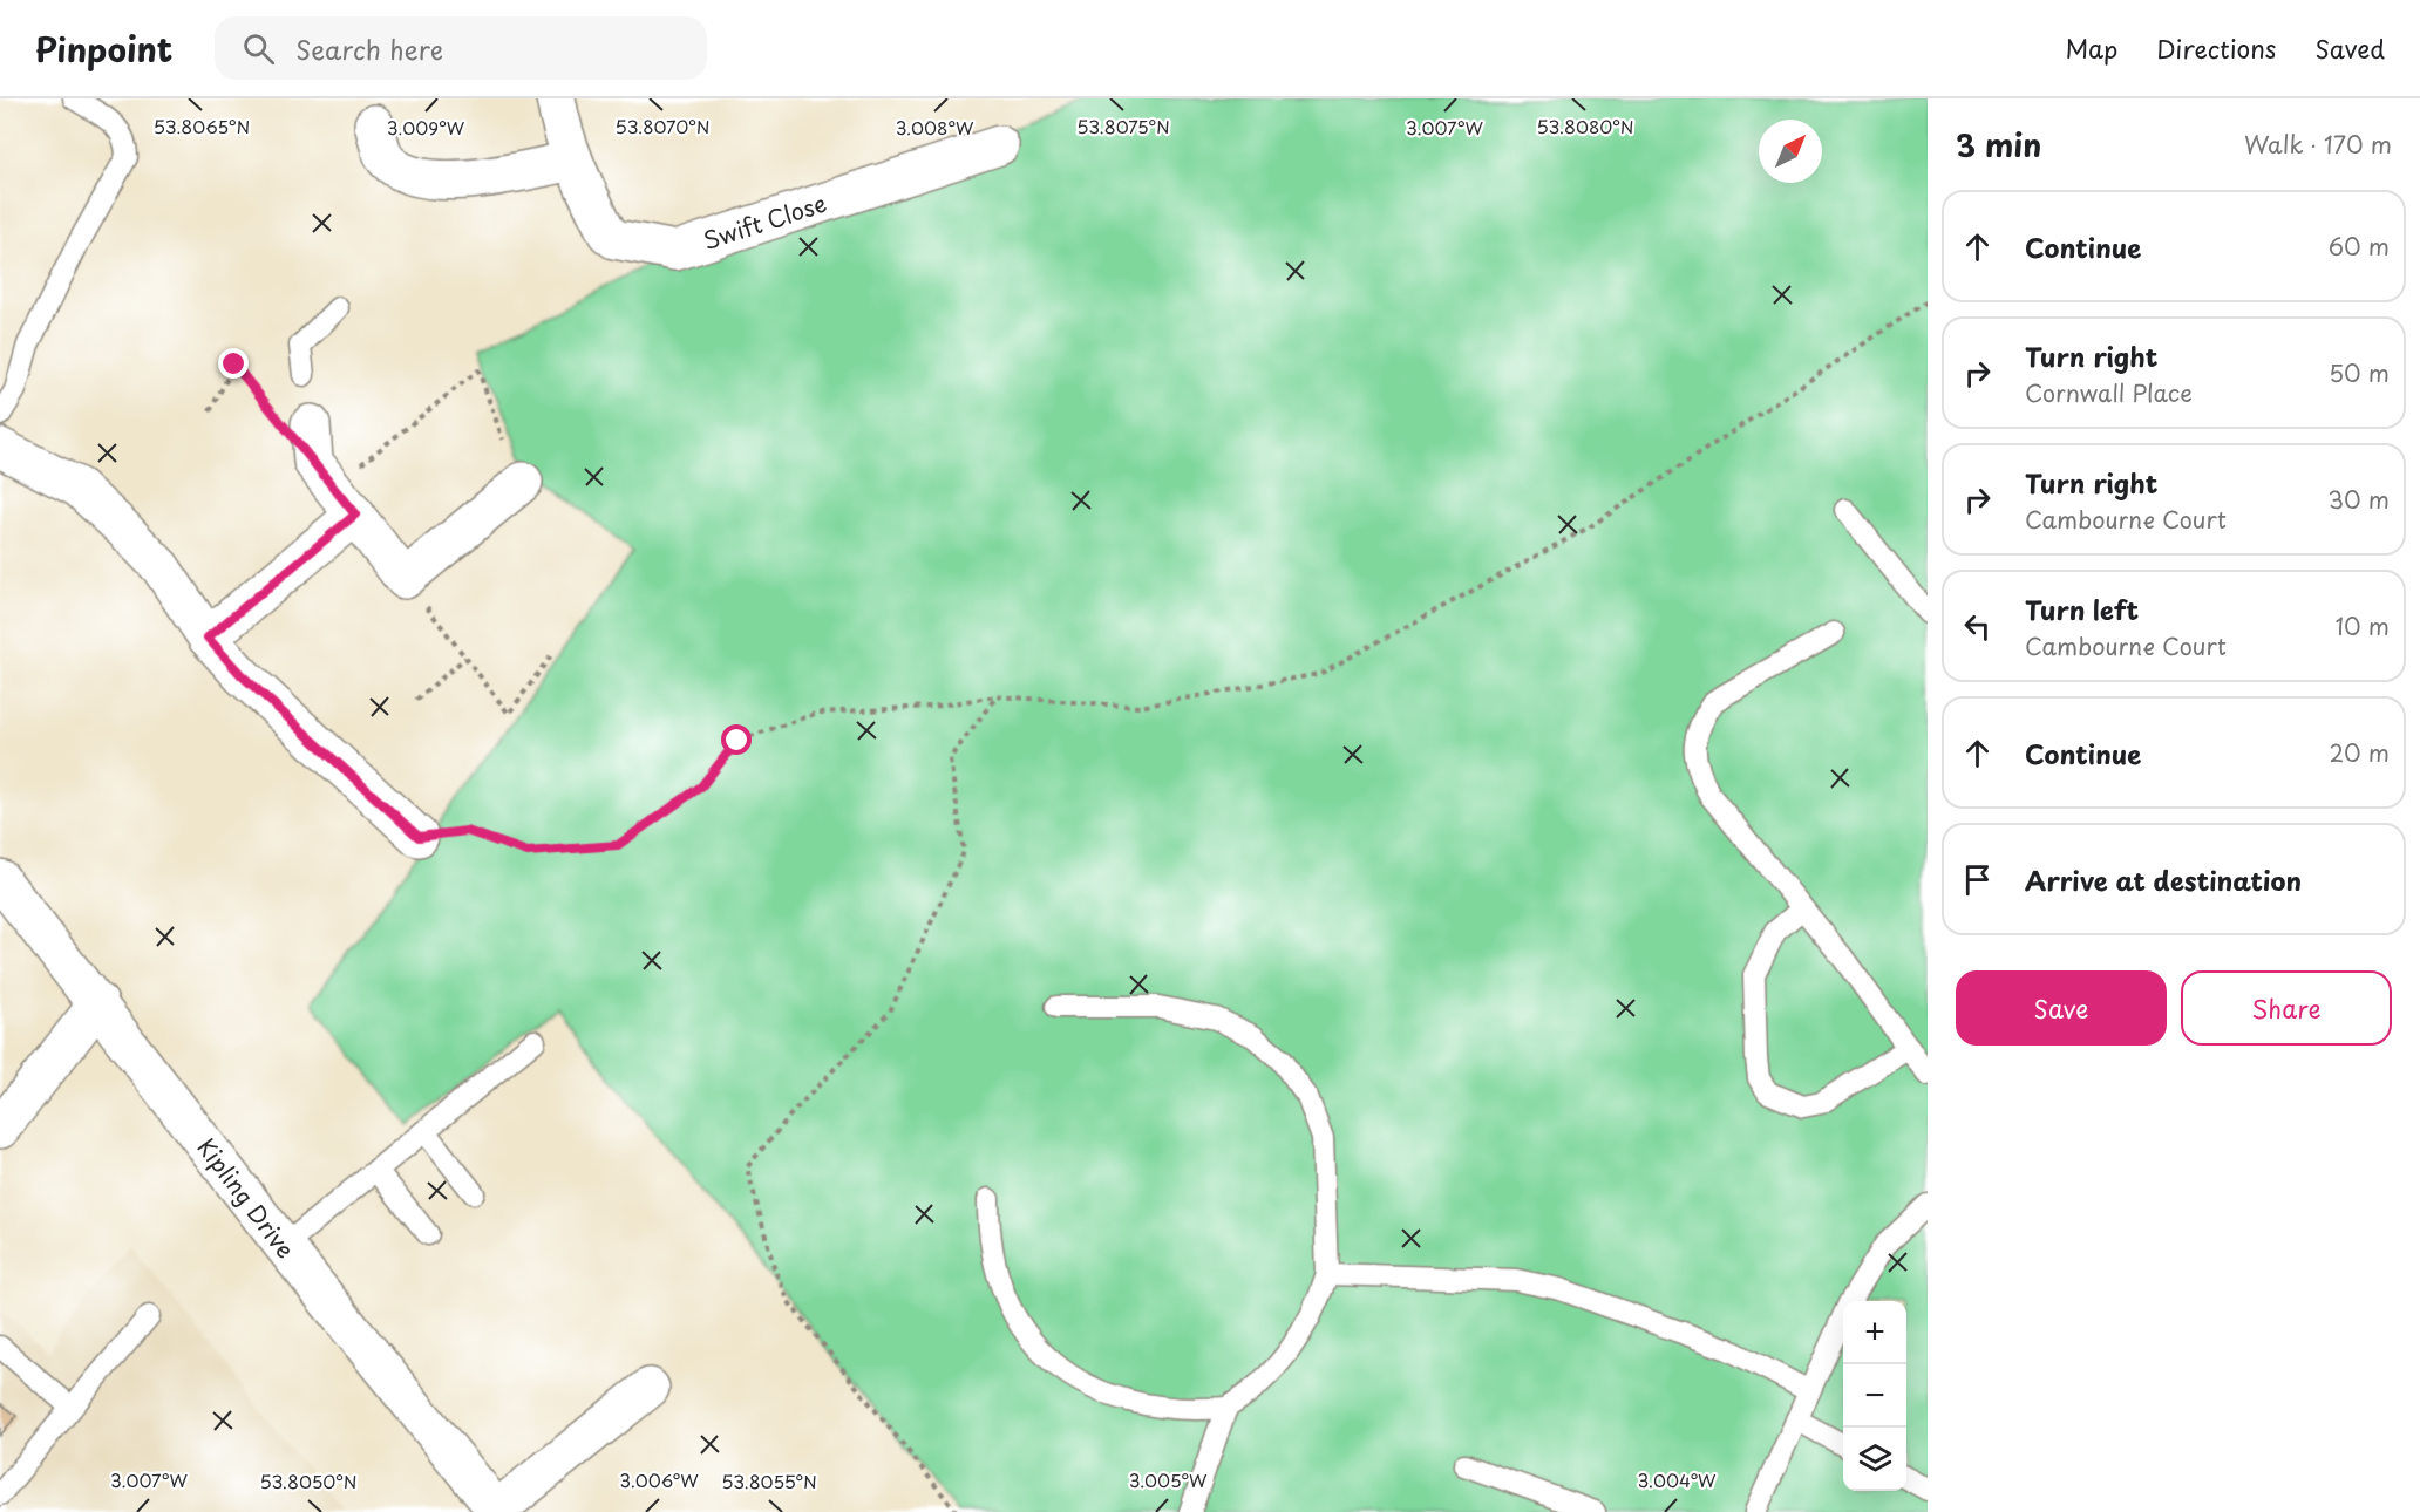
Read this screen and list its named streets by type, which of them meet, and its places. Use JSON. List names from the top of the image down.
{
  "streets": {
    "street": ["Swift Close", "Kipling Drive"]
  },
  "north": "top right",
  "page": {
    "header": "Pinpoint",
    "search": "Search here",
    "nav": ["Map", "Directions", "Saved"],
    "heading": ["3 min", "Walk · 170 m"],
    "list": [
      ["Continue", "60 m"],
      ["Turn right", "Cornwall Place", "50 m"],
      ["Turn right", "Cambourne Court", "30 m"],
      ["Turn left", "Cambourne Court", "10 m"],
      ["Continue", "20 m"],
      "Arrive at destination"
    ],
    "buttons": ["Save", "Share"],
    "map_buttons": ["+", "−"]
  },
  "coordinates": [
    "53.8065°N",
    "53.8070°N",
    "53.8075°N",
    "53.8080°N",
    "3.009°W",
    "3.008°W",
    "3.007°W",
    "3.006°W",
    "3.005°W",
    "3.004°W",
    "53.8050°N",
    "53.8055°N"
  ]
}
